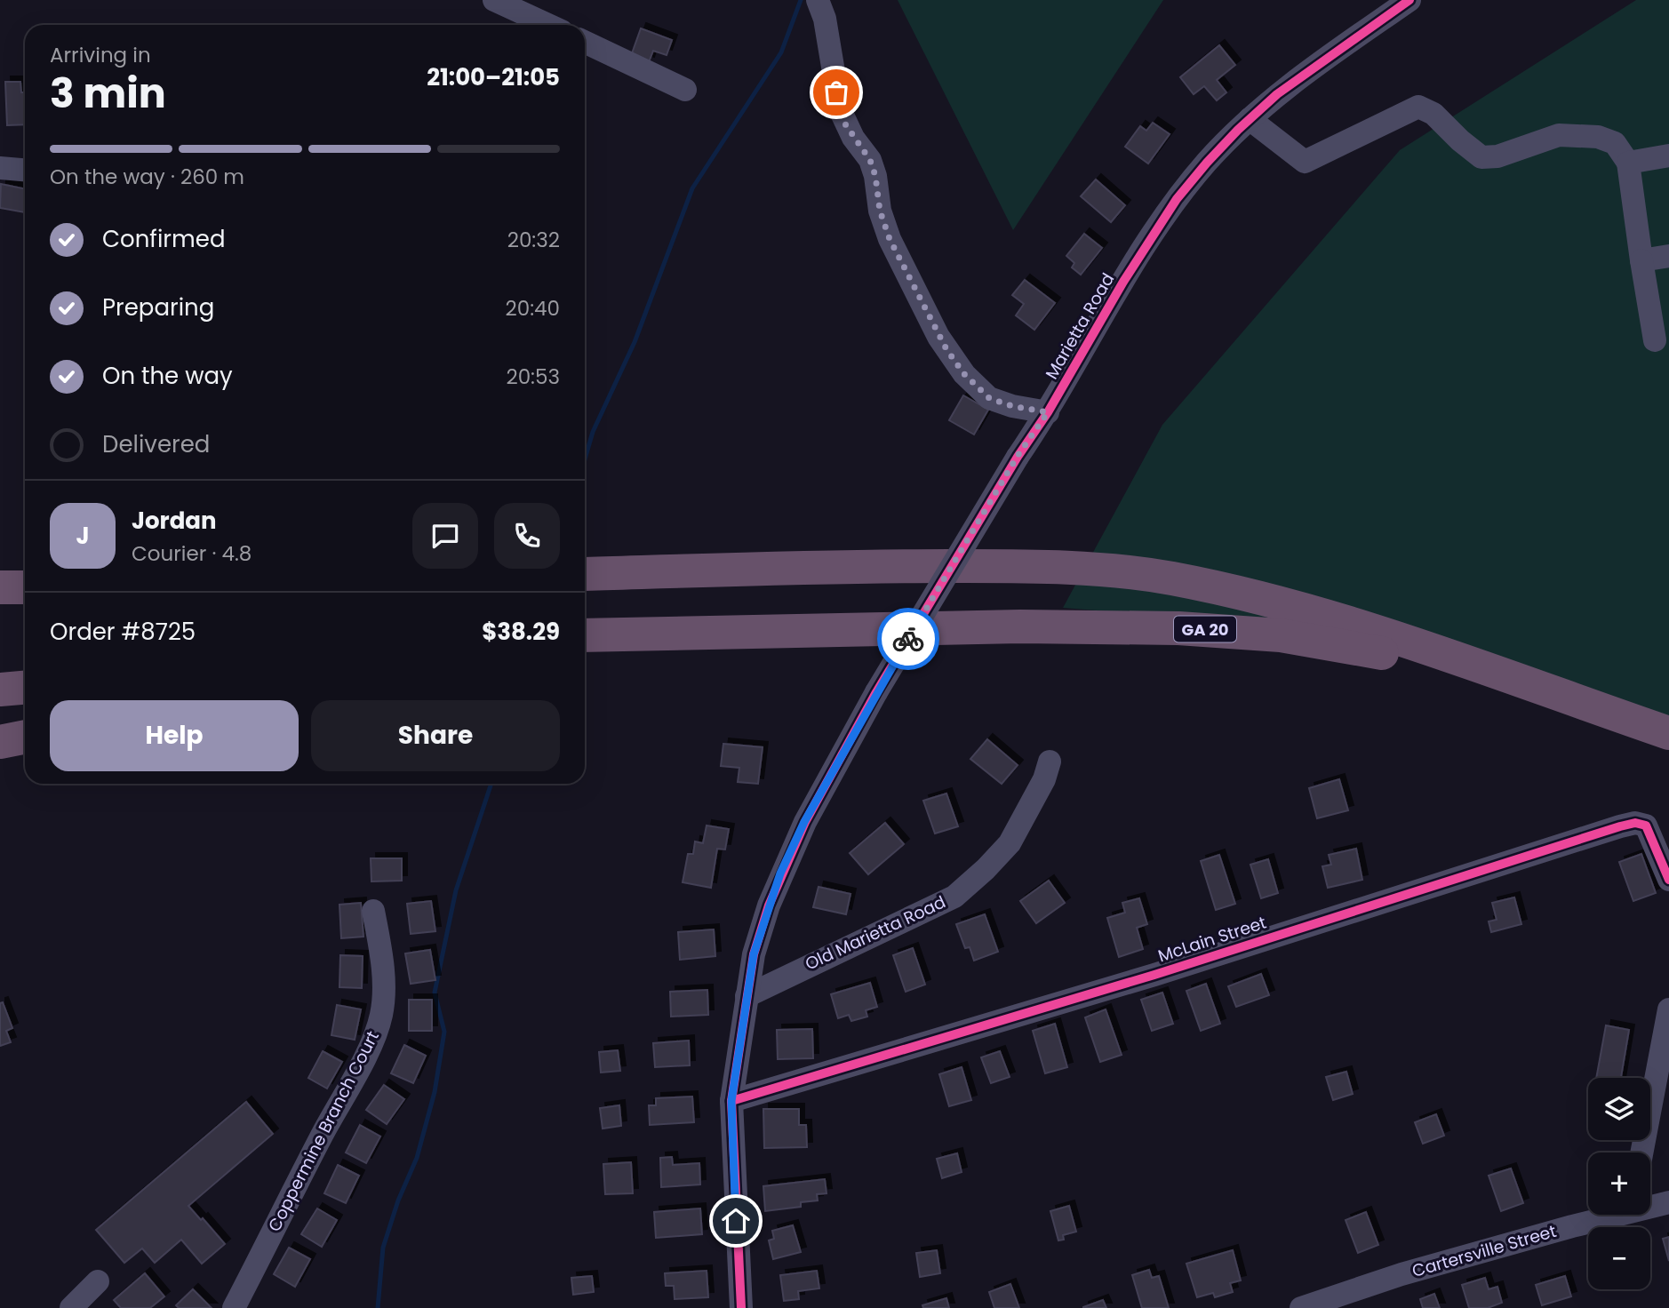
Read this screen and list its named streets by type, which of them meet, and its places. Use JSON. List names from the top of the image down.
{
  "streets": {
    "highway": ["GA 20"],
    "street": [
      "Marietta Road",
      "Old Marietta Road",
      "McLain Street",
      "Coppermine Branch Court",
      "Cartersville Street"
    ]
  },
  "crossings": [
    ["Marietta Road", "Old Marietta Road"],
    ["Marietta Road", "McLain Street"]
  ],
  "page": {
    "heading": ["3 min", "Arriving in", "21:00–21:05"],
    "panel": [
      "Jordan",
      "Courier · 4.8",
      "Order #8725",
      "$38.29"
    ],
    "bar": "On the way · 260 m",
    "list": [
      ["Confirmed", "20:32"],
      ["Preparing", "20:40"],
      ["On the way", "20:53"],
      "Delivered"
    ],
    "round": "J",
    "buttons": ["Help", "Share"],
    "map_buttons": ["+", "−"]
  }
}
